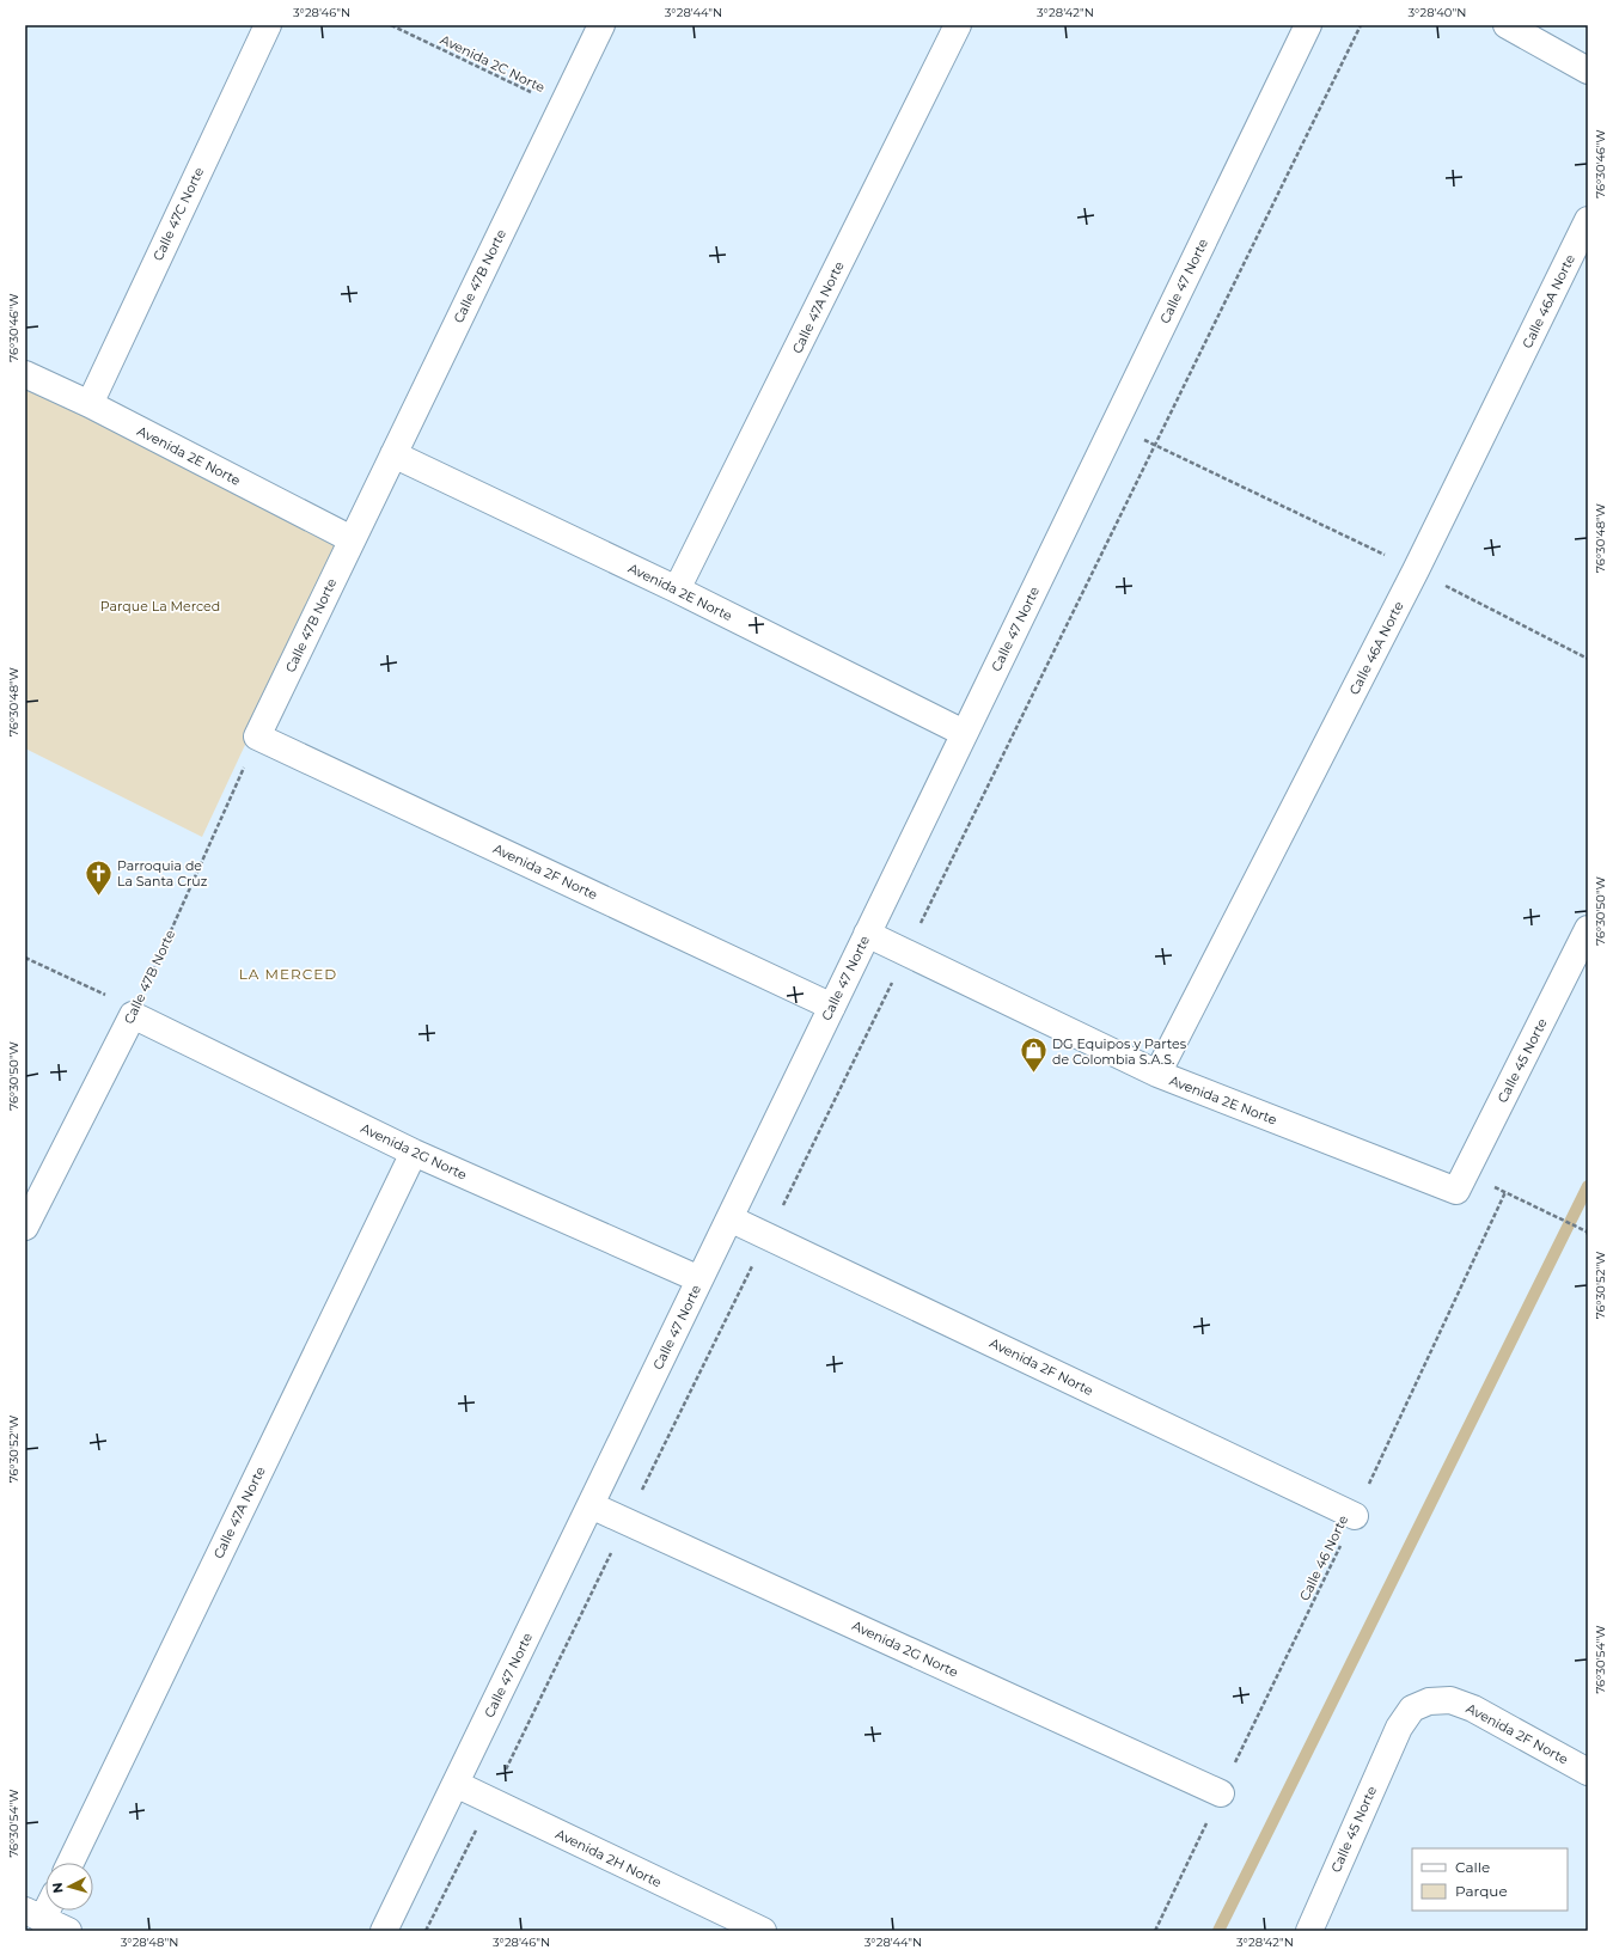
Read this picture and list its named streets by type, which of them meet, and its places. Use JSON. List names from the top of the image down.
{
  "streets": {
    "street": [
      "Calle 47C Norte",
      "Calle 47B Norte",
      "Calle 47 Norte",
      "Calle 46A Norte",
      "Calle 47A Norte",
      "Avenida 2E Norte",
      "Avenida 2F Norte",
      "Calle 45 Norte",
      "Avenida 2G Norte",
      "Avenida 2H Norte"
    ],
    "path": ["Avenida 2C Norte", "Calle 46 Norte"]
  },
  "crossings": [
    ["Avenida 2C Norte", "Calle 47B Norte"],
    ["Calle 47C Norte", "Avenida 2E Norte"],
    ["Calle 47B Norte", "Avenida 2E Norte"],
    ["Calle 47B Norte", "Avenida 2F Norte"],
    ["Calle 47B Norte", "Avenida 2G Norte"],
    ["Calle 47 Norte", "Avenida 2E Norte"],
    ["Calle 47 Norte", "Avenida 2F Norte"],
    ["Calle 47 Norte", "Avenida 2G Norte"],
    ["Calle 47 Norte", "Avenida 2H Norte"],
    ["Calle 46A Norte", "Avenida 2E Norte"],
    ["Calle 47A Norte", "Avenida 2E Norte"],
    ["Calle 47A Norte", "Avenida 2G Norte"],
    ["Avenida 2E Norte", "Calle 45 Norte"],
    ["Avenida 2F Norte", "Calle 45 Norte"],
    ["Avenida 2F Norte", "Calle 46 Norte"],
    ["Avenida 2G Norte", "Calle 46 Norte"]
  ],
  "districts": ["LA MERCED"],
  "parks": ["Parque La Merced"],
  "places": {
    "church": ["Parroquia de La Santa Cruz"],
    "shop": ["DG Equipos y Partes de Colombia S.A.S."]
  },
  "legend": ["Calle", "Parque"],
  "north": "left",
  "coordinates": [
    "3°28'46\"N",
    "3°28'44\"N",
    "3°28'42\"N",
    "3°28'40\"N",
    "76°30'46\"W",
    "76°30'48\"W",
    "76°30'50\"W",
    "76°30'52\"W",
    "76°30'54\"W",
    "3°28'48\"N"
  ]
}
